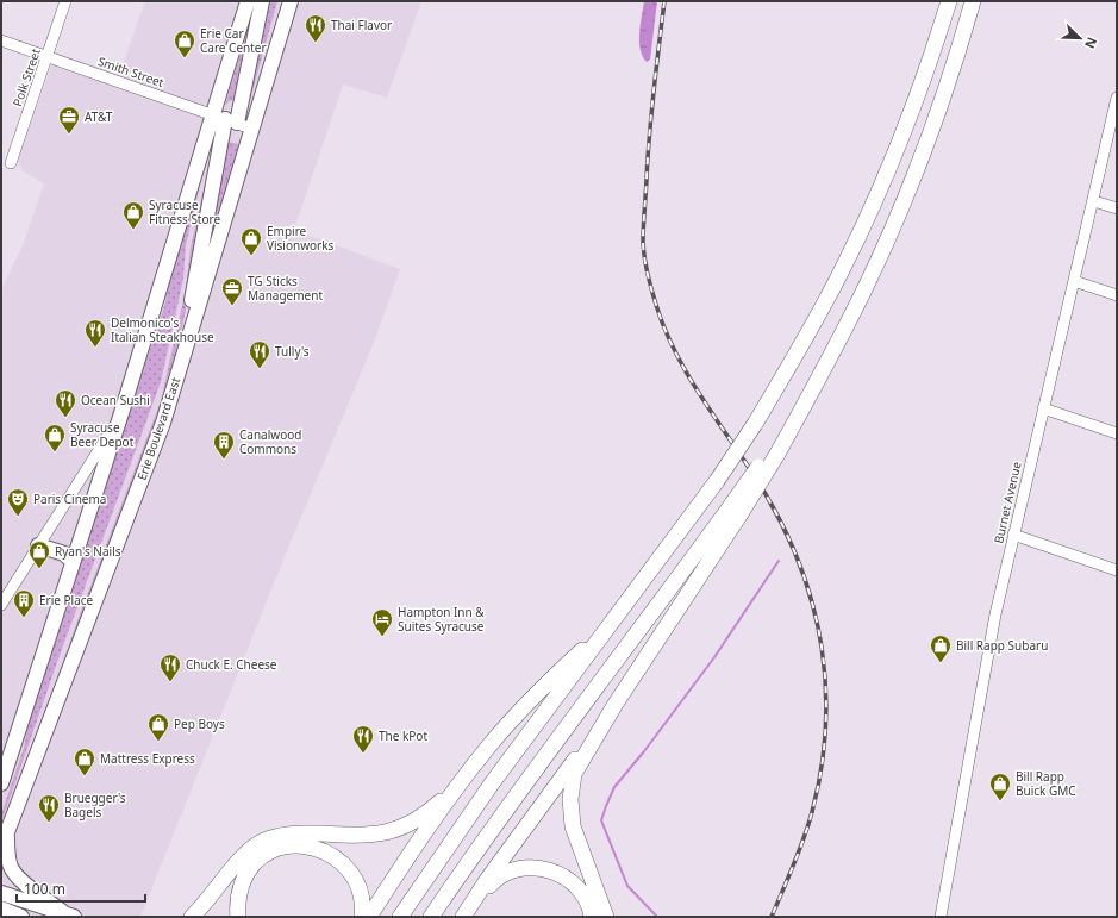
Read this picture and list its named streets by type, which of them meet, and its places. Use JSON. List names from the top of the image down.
{
  "streets": {
    "main road": ["Erie Boulevard East"],
    "street": ["Smith Street", "Polk Street", "Burnet Avenue"]
  },
  "crossings": [
    ["Smith Street", "Polk Street"],
    ["Smith Street", "Erie Boulevard East"]
  ],
  "places": {
    "restaurant": [
      "Thai Flavor",
      "Delmonico's Italian Steakhouse",
      "Tully's",
      "Ocean Sushi",
      "Chuck E. Cheese",
      "The kPot",
      "Bruegger's Bagels"
    ],
    "shop": [
      "Erie Car Care Center",
      "Syracuse Fitness Store",
      "Empire Visionworks",
      "Syracuse Beer Depot",
      "Ryan's Nails",
      "Bill Rapp Subaru",
      "Pep Boys",
      "Mattress Express",
      "Bill Rapp Buick GMC"
    ],
    "office": ["AT&T", "TG Sticks Management"],
    "building": ["Canalwood Commons", "Erie Place"],
    "theatre": ["Paris Cinema"],
    "hotel": ["Hampton Inn & Suites Syracuse"]
  },
  "scale_bar": "100 m",
  "north": "bottom right"
}
